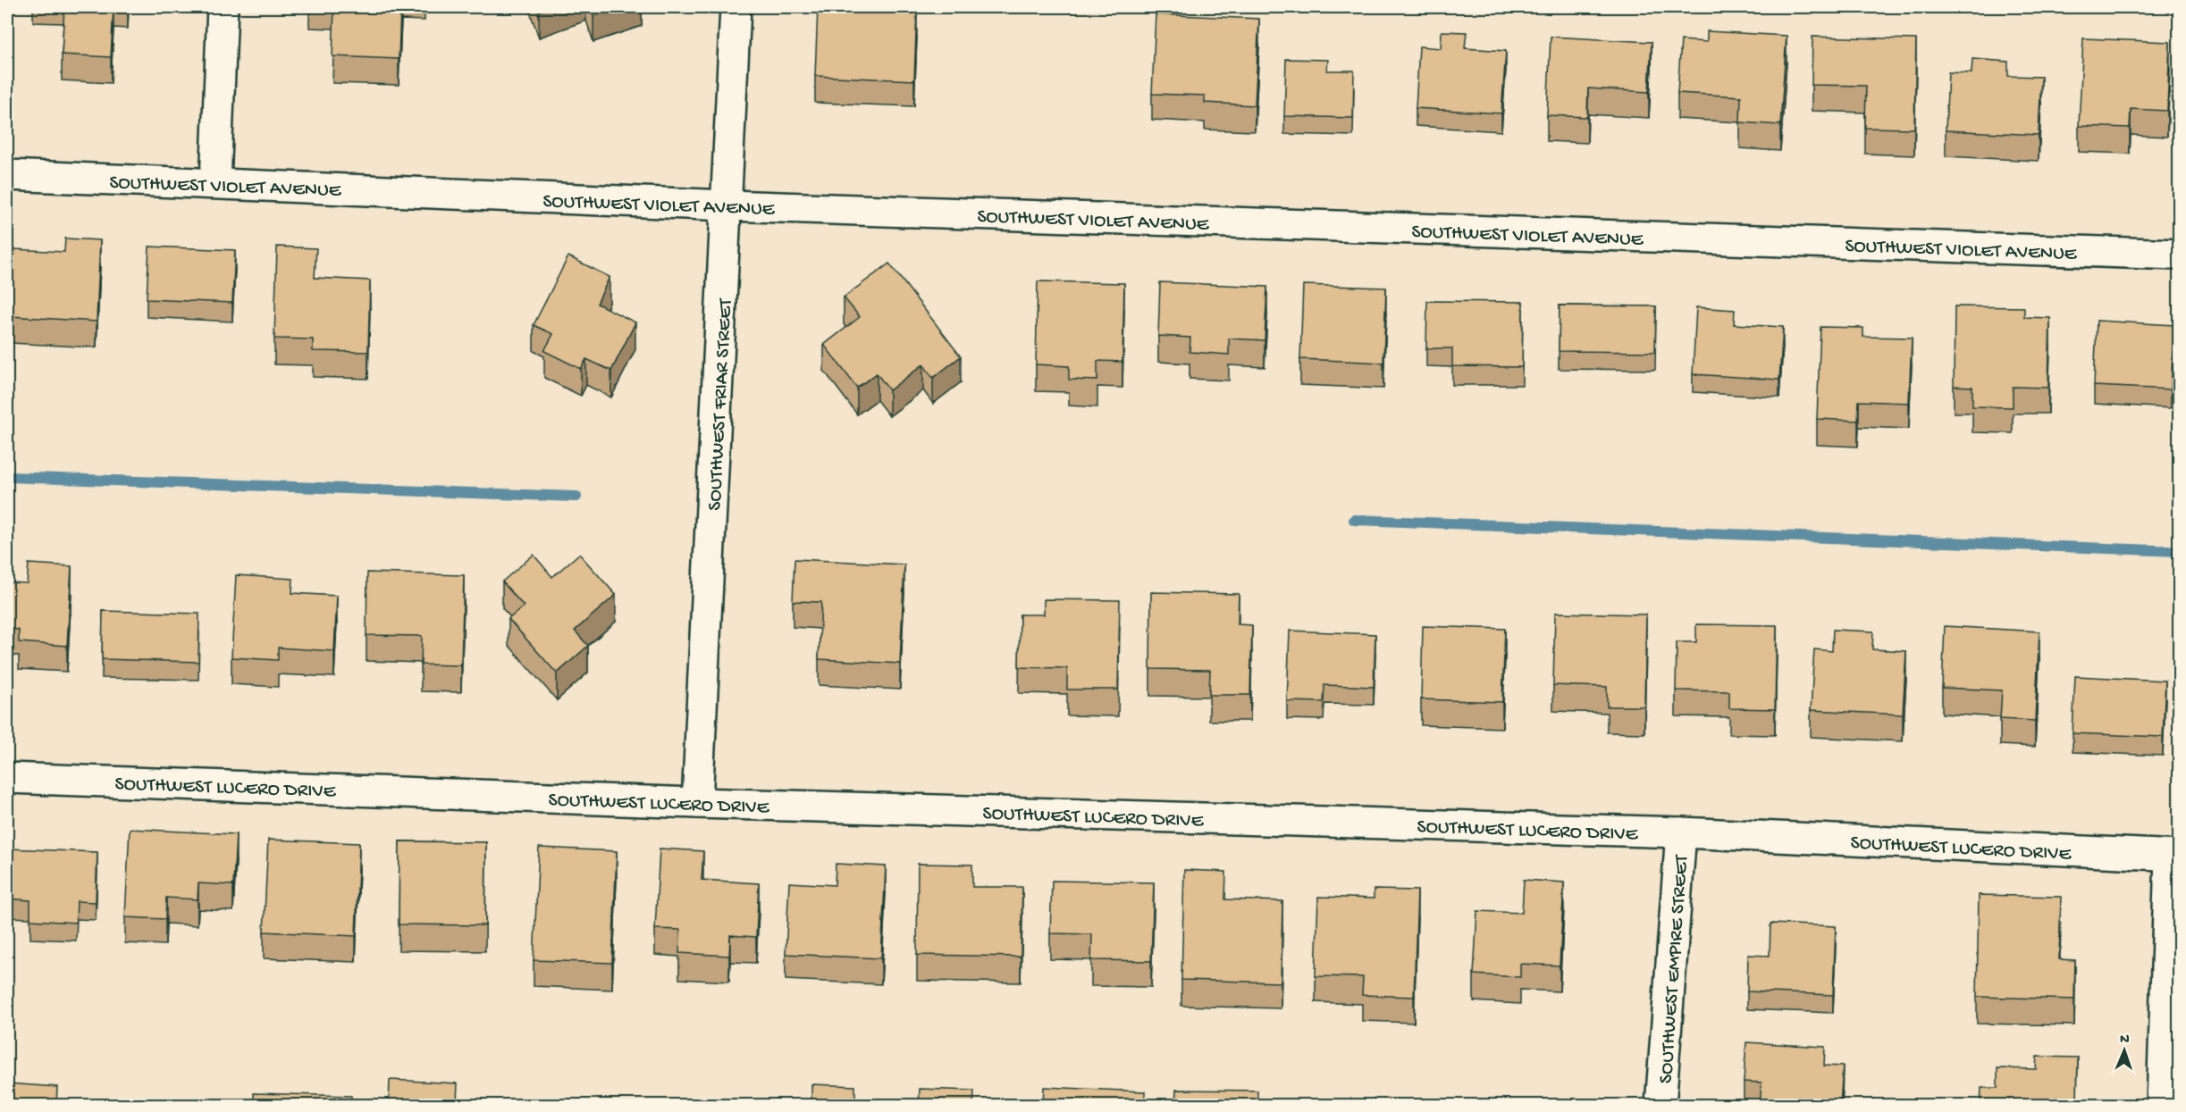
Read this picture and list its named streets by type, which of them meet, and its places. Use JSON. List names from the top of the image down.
{
  "streets": {
    "street": [
      "SOUTHWEST VIOLET AVENUE",
      "SOUTHWEST FRIAR STREET",
      "SOUTHWEST LUCERO DRIVE",
      "SOUTHWEST EMPIRE STREET"
    ]
  },
  "crossings": [
    ["SOUTHWEST VIOLET AVENUE", "SOUTHWEST FRIAR STREET"],
    ["SOUTHWEST FRIAR STREET", "SOUTHWEST LUCERO DRIVE"],
    ["SOUTHWEST LUCERO DRIVE", "SOUTHWEST EMPIRE STREET"]
  ],
  "north": "top"
}
